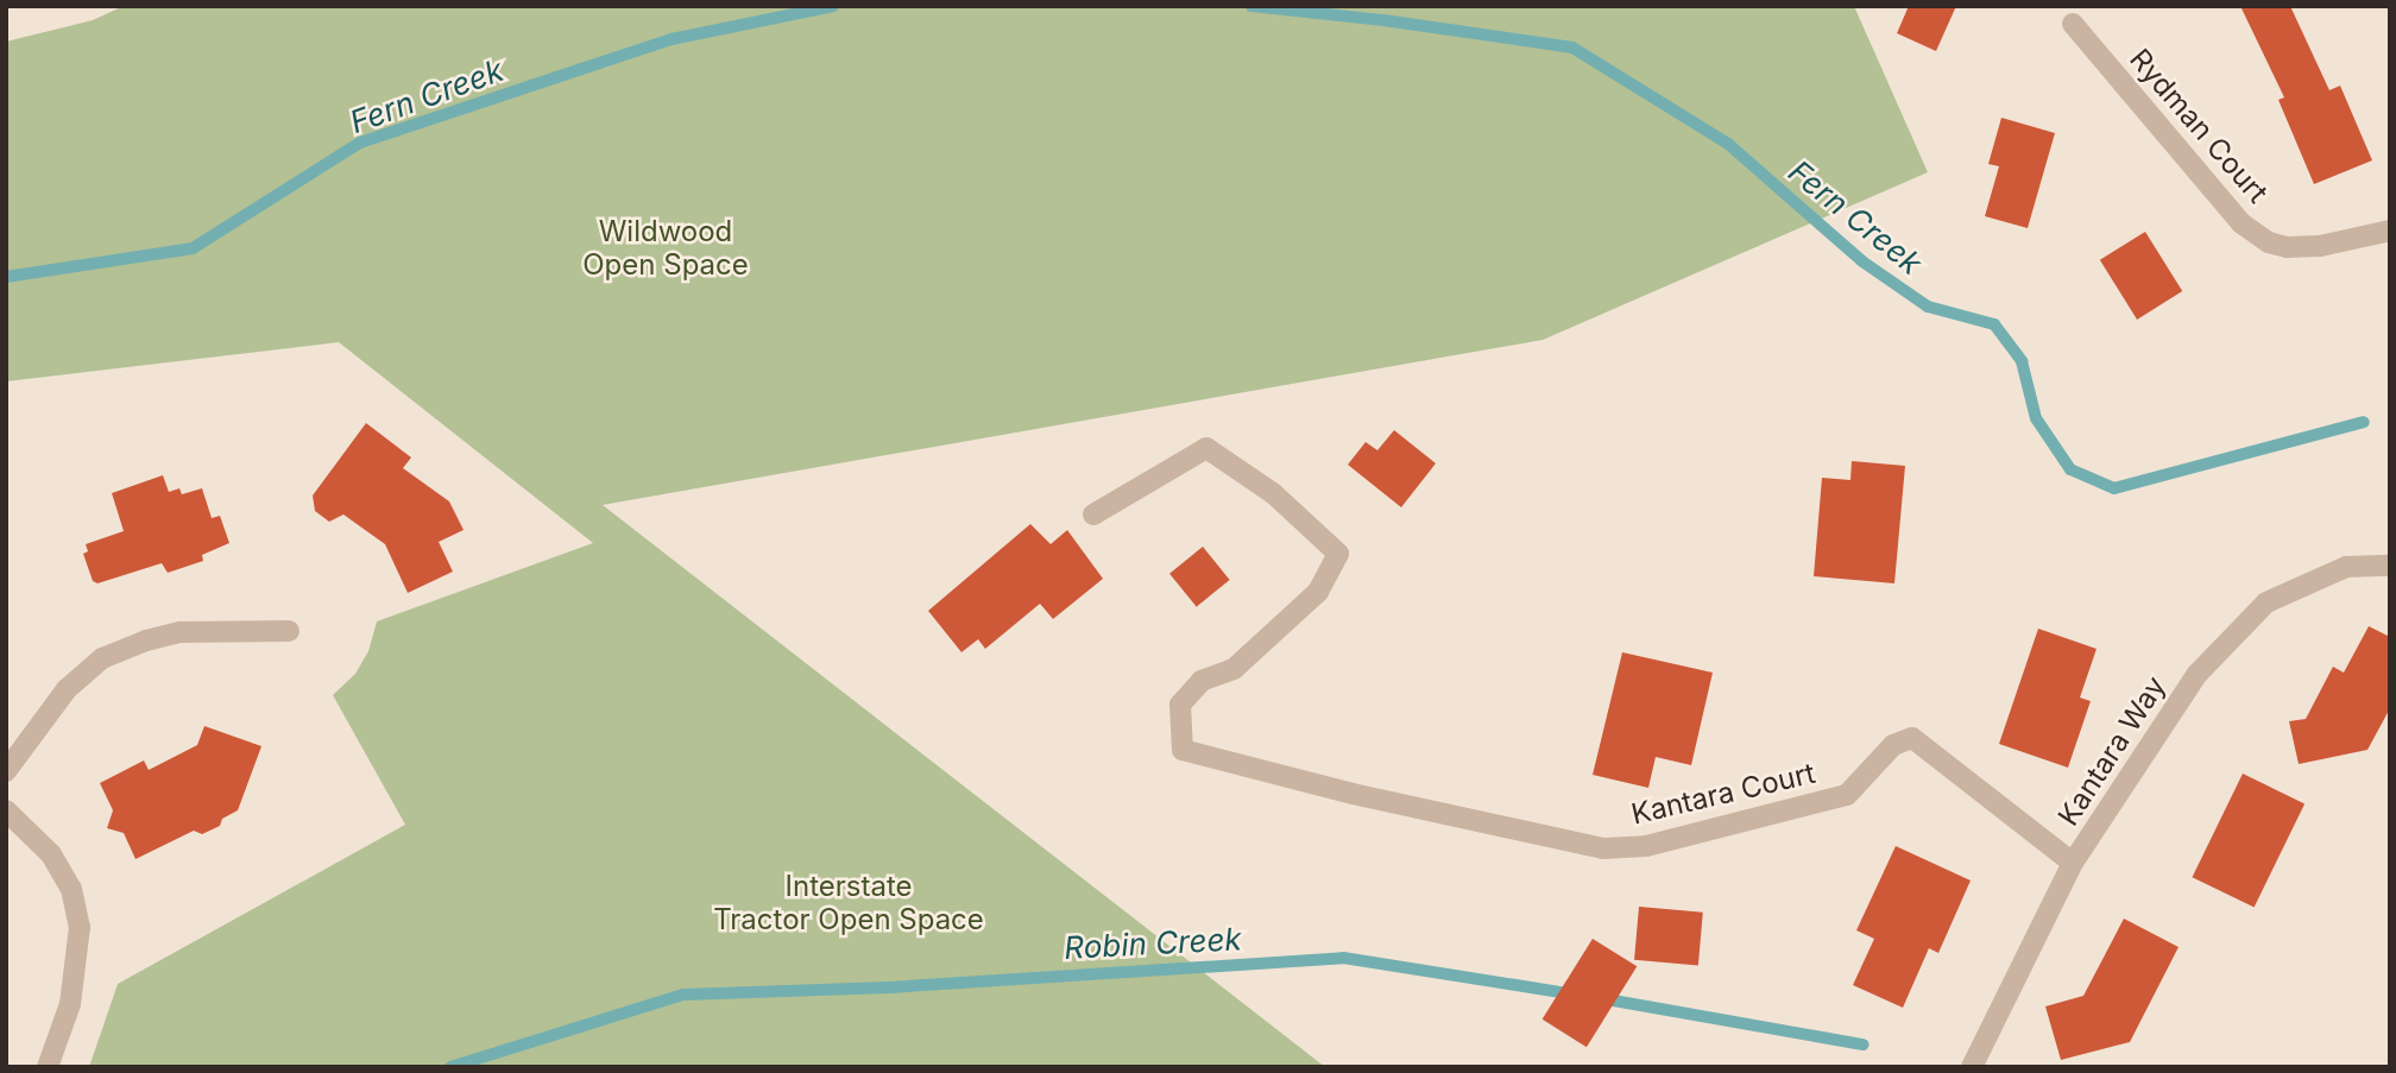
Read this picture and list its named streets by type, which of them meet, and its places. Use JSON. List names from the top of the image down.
{
  "streets": {
    "street": ["Rydman Court", "Kantara Way", "Kantara Court"]
  },
  "crossings": [
    ["Kantara Way", "Kantara Court"]
  ],
  "water": ["Fern Creek", "Robin Creek"],
  "parks": ["Wildwood Open Space", "Interstate Tractor Open Space"]
}
